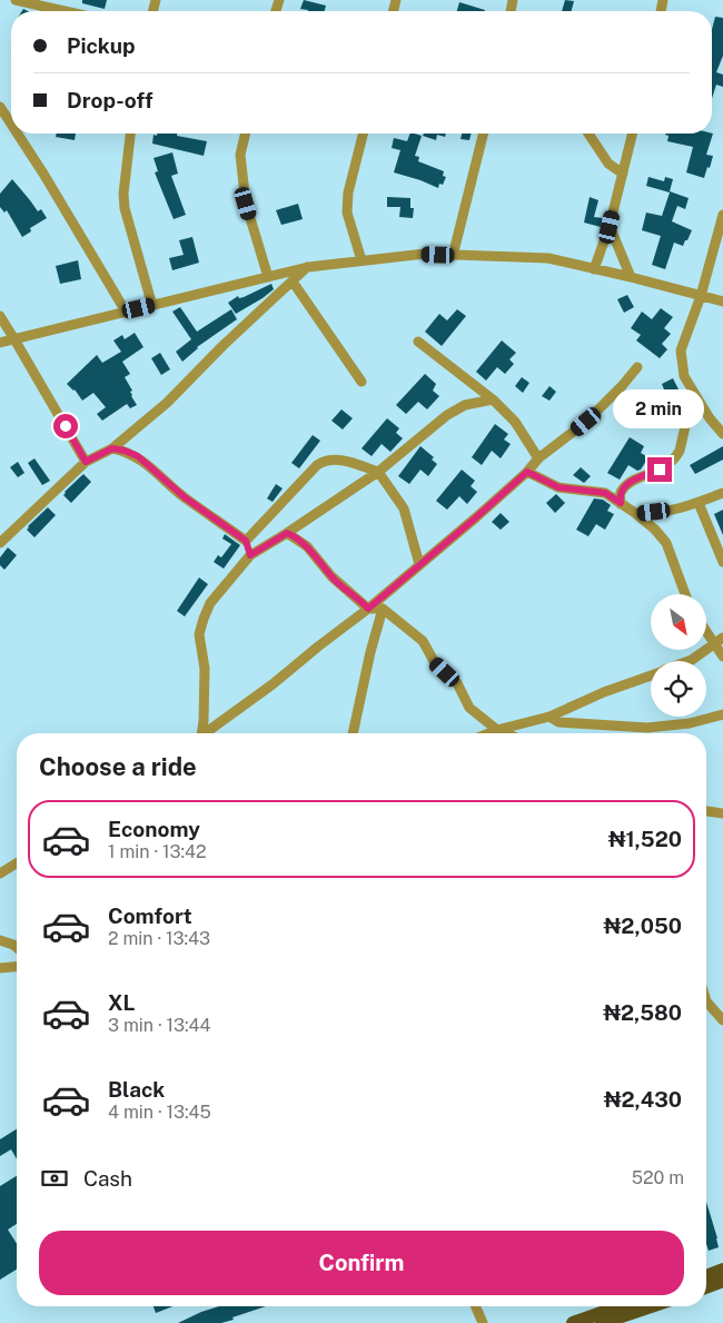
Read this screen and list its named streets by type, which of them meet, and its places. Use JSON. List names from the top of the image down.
{
  "north": "bottom right",
  "page": {
    "banner": ["Pickup", "Drop-off"],
    "bubble": "2 min",
    "heading": "Choose a ride",
    "list": [
      {
        "name": "Economy",
        "note": "1 min · 13:42",
        "value": "₦1,520"
      },
      {
        "name": "Comfort",
        "note": "2 min · 13:43",
        "value": "₦2,050"
      },
      {
        "name": "XL",
        "note": "3 min · 13:44",
        "value": "₦2,580"
      },
      {
        "name": "Black",
        "note": "4 min · 13:45",
        "value": "₦2,430"
      }
    ],
    "pay": ["Cash", "520 m"],
    "buttons": "Confirm"
  }
}
